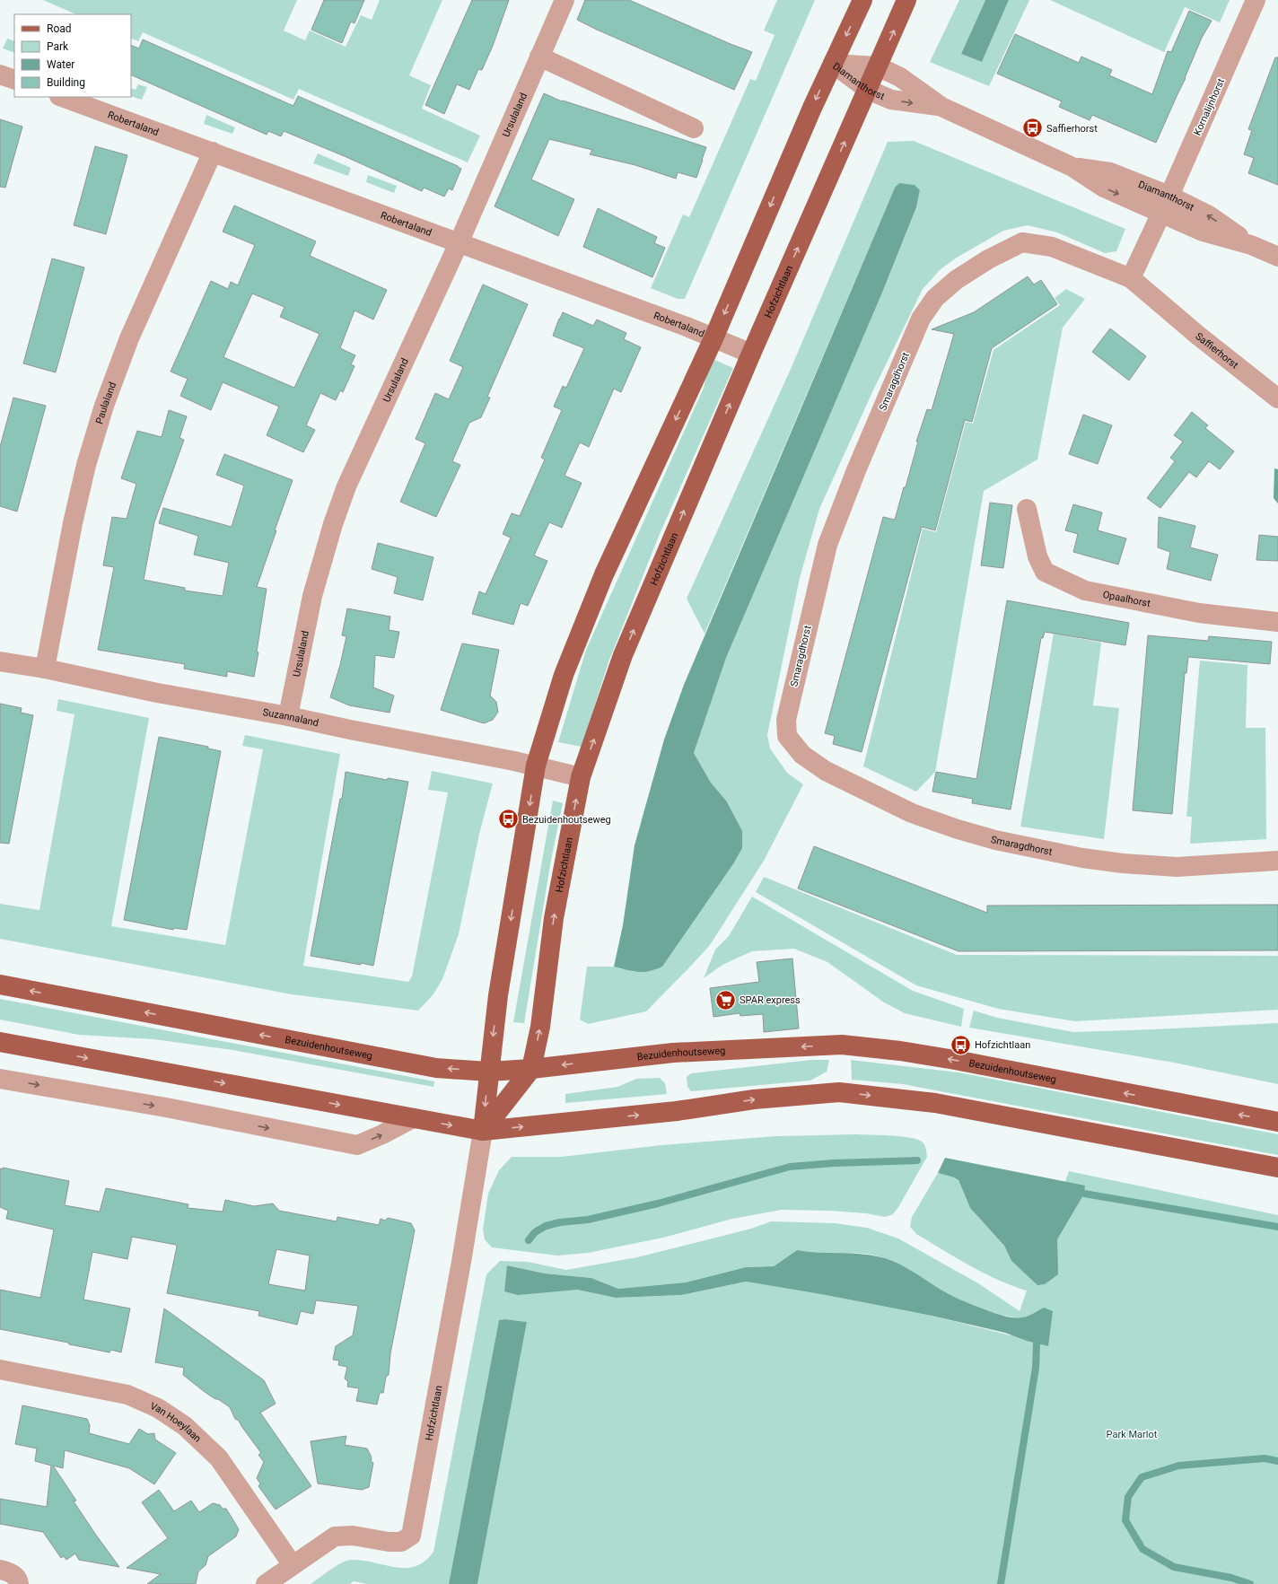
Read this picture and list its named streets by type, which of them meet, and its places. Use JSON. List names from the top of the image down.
{
  "streets": {
    "main road": ["Hofzichtlaan", "Bezuidenhoutseweg"],
    "street": [
      "Diamanthorst",
      "Kornalijnhorst",
      "Ursulaland",
      "Robertaland",
      "Saffierhorst",
      "Smaragdhorst",
      "Paulaland",
      "Opaalhorst",
      "Suzannaland",
      "Van Hoeylaan"
    ]
  },
  "crossings": [
    ["Diamanthorst", "Kornalijnhorst"],
    ["Diamanthorst", "Hofzichtlaan"],
    ["Ursulaland", "Robertaland"],
    ["Ursulaland", "Suzannaland"],
    ["Robertaland", "Hofzichtlaan"],
    ["Robertaland", "Paulaland"],
    ["Hofzichtlaan", "Suzannaland"],
    ["Hofzichtlaan", "Bezuidenhoutseweg"],
    ["Hofzichtlaan", "Van Hoeylaan"],
    ["Saffierhorst", "Smaragdhorst"],
    ["Paulaland", "Suzannaland"]
  ],
  "parks": ["Park Marlot"],
  "places": {
    "bus stop": ["Saffierhorst", "Bezuidenhoutseweg", "Hofzichtlaan"],
    "supermarket": ["SPAR express"]
  },
  "legend": [
    "Road",
    "Park",
    "Water",
    "Building"
  ]
}
